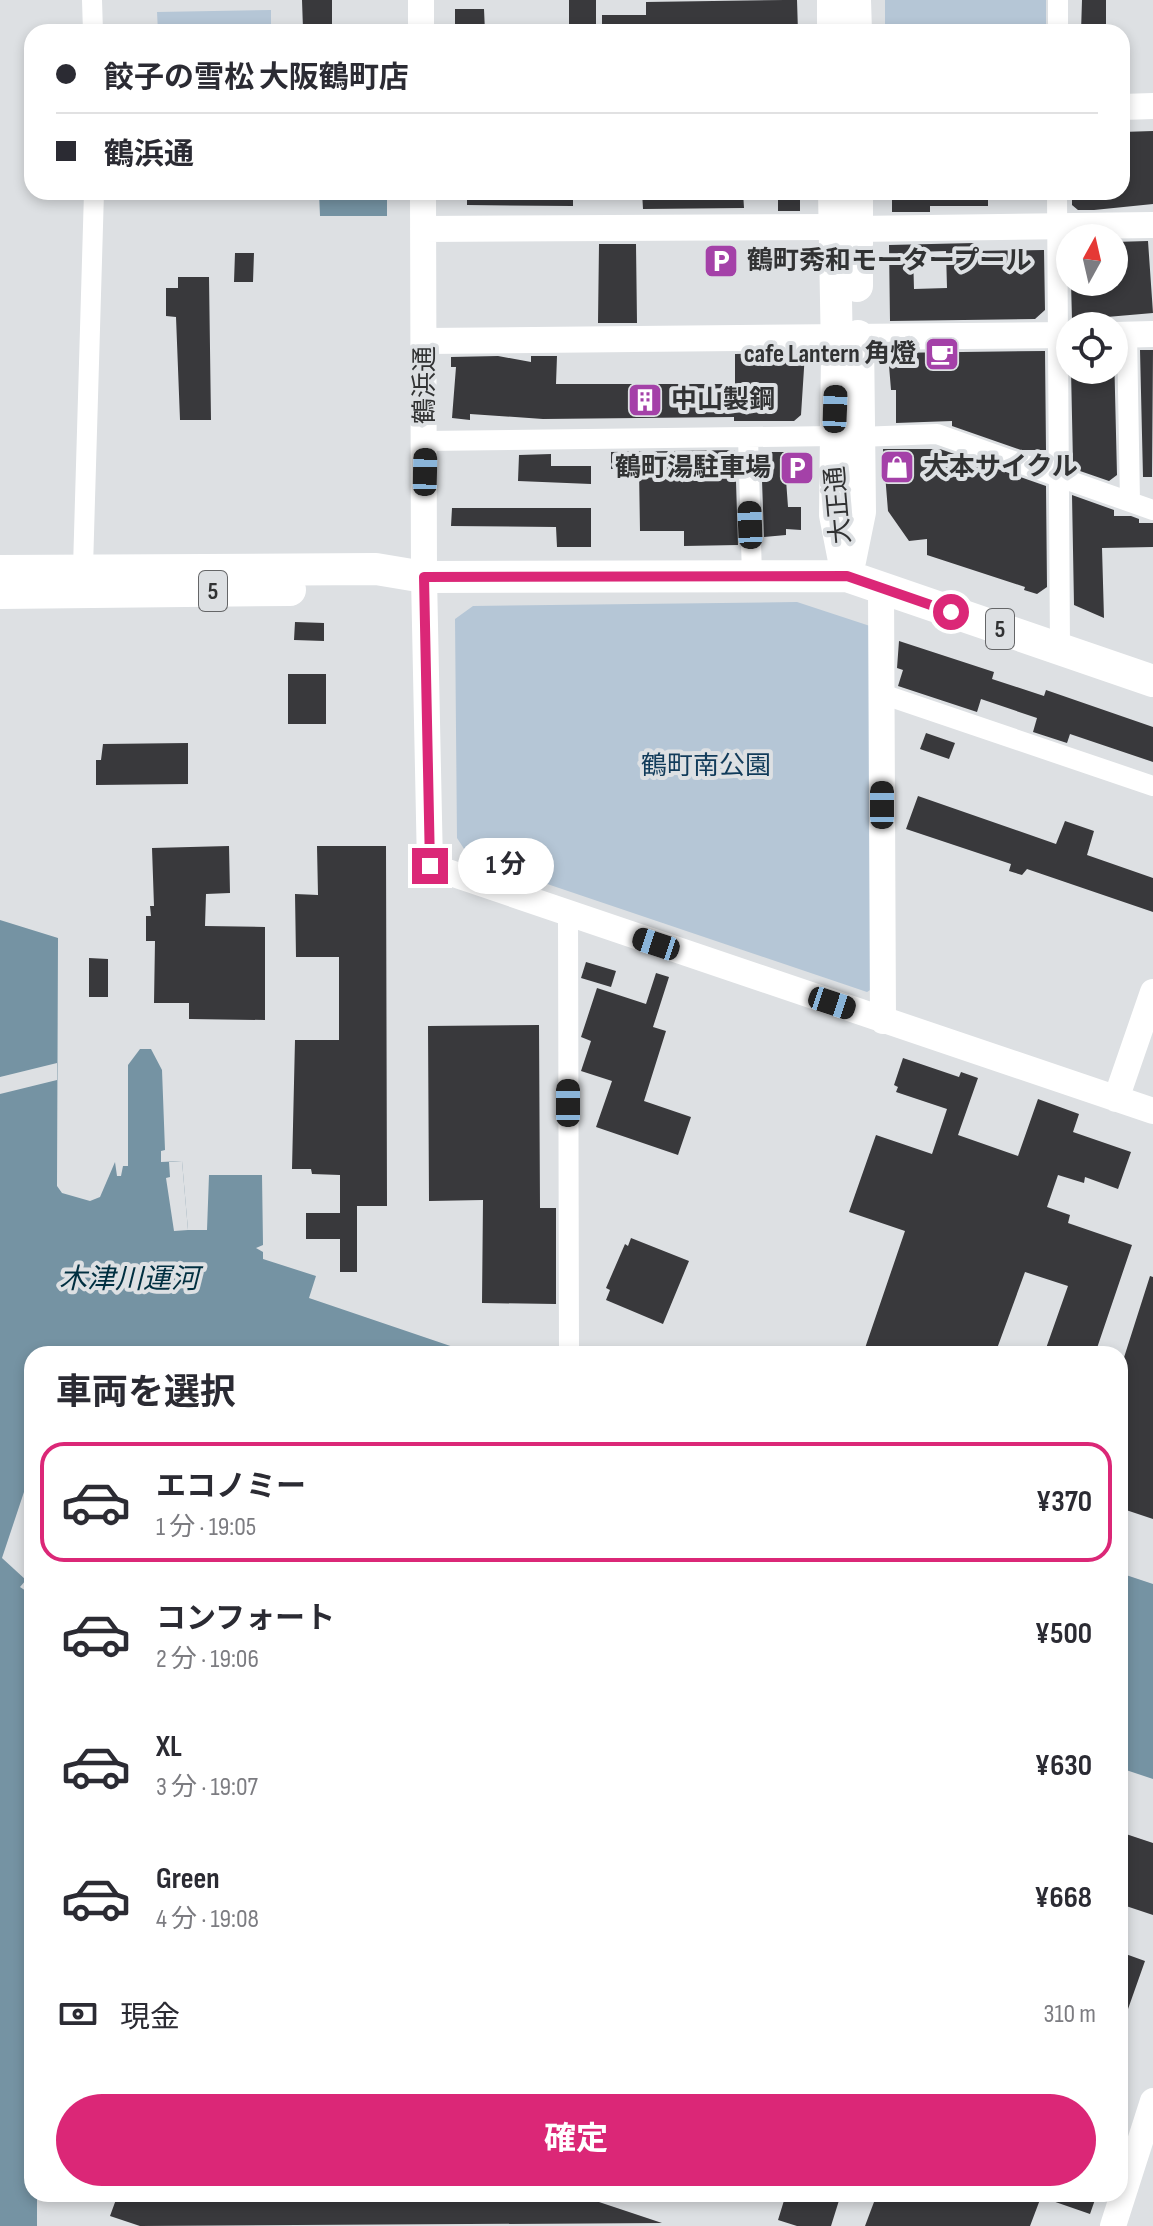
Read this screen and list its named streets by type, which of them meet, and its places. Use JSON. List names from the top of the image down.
{
  "streets": {
    "main road": ["大正通", "5"],
    "street": ["鶴浜通"]
  },
  "crossings": [
    ["鶴浜通", "5"],
    ["大正通", "5"]
  ],
  "water": ["木津川運河"],
  "parks": ["鶴町南公園"],
  "places": {
    "parking": ["鶴町秀和モータープール", "鶴町湯駐車場"],
    "cafe": ["cafe Lantern 角燈"],
    "building": ["中山製鋼"],
    "shop": ["大本サイクル"]
  },
  "north": "top",
  "page": {
    "banner": ["餃子の雪松 大阪鶴町店", "鶴浜通"],
    "bubble": "1 分",
    "heading": "車両を選択",
    "list": [
      {
        "name": "エコノミー",
        "note": "1 分 · 19:05",
        "value": "¥370"
      },
      {
        "name": "コンフォート",
        "note": "2 分 · 19:06",
        "value": "¥500"
      },
      {
        "name": "XL",
        "note": "3 分 · 19:07",
        "value": "¥630"
      },
      {
        "name": "Green",
        "note": "4 分 · 19:08",
        "value": "¥668"
      }
    ],
    "pay": ["現金", "310 m"],
    "buttons": "確定"
  }
}
